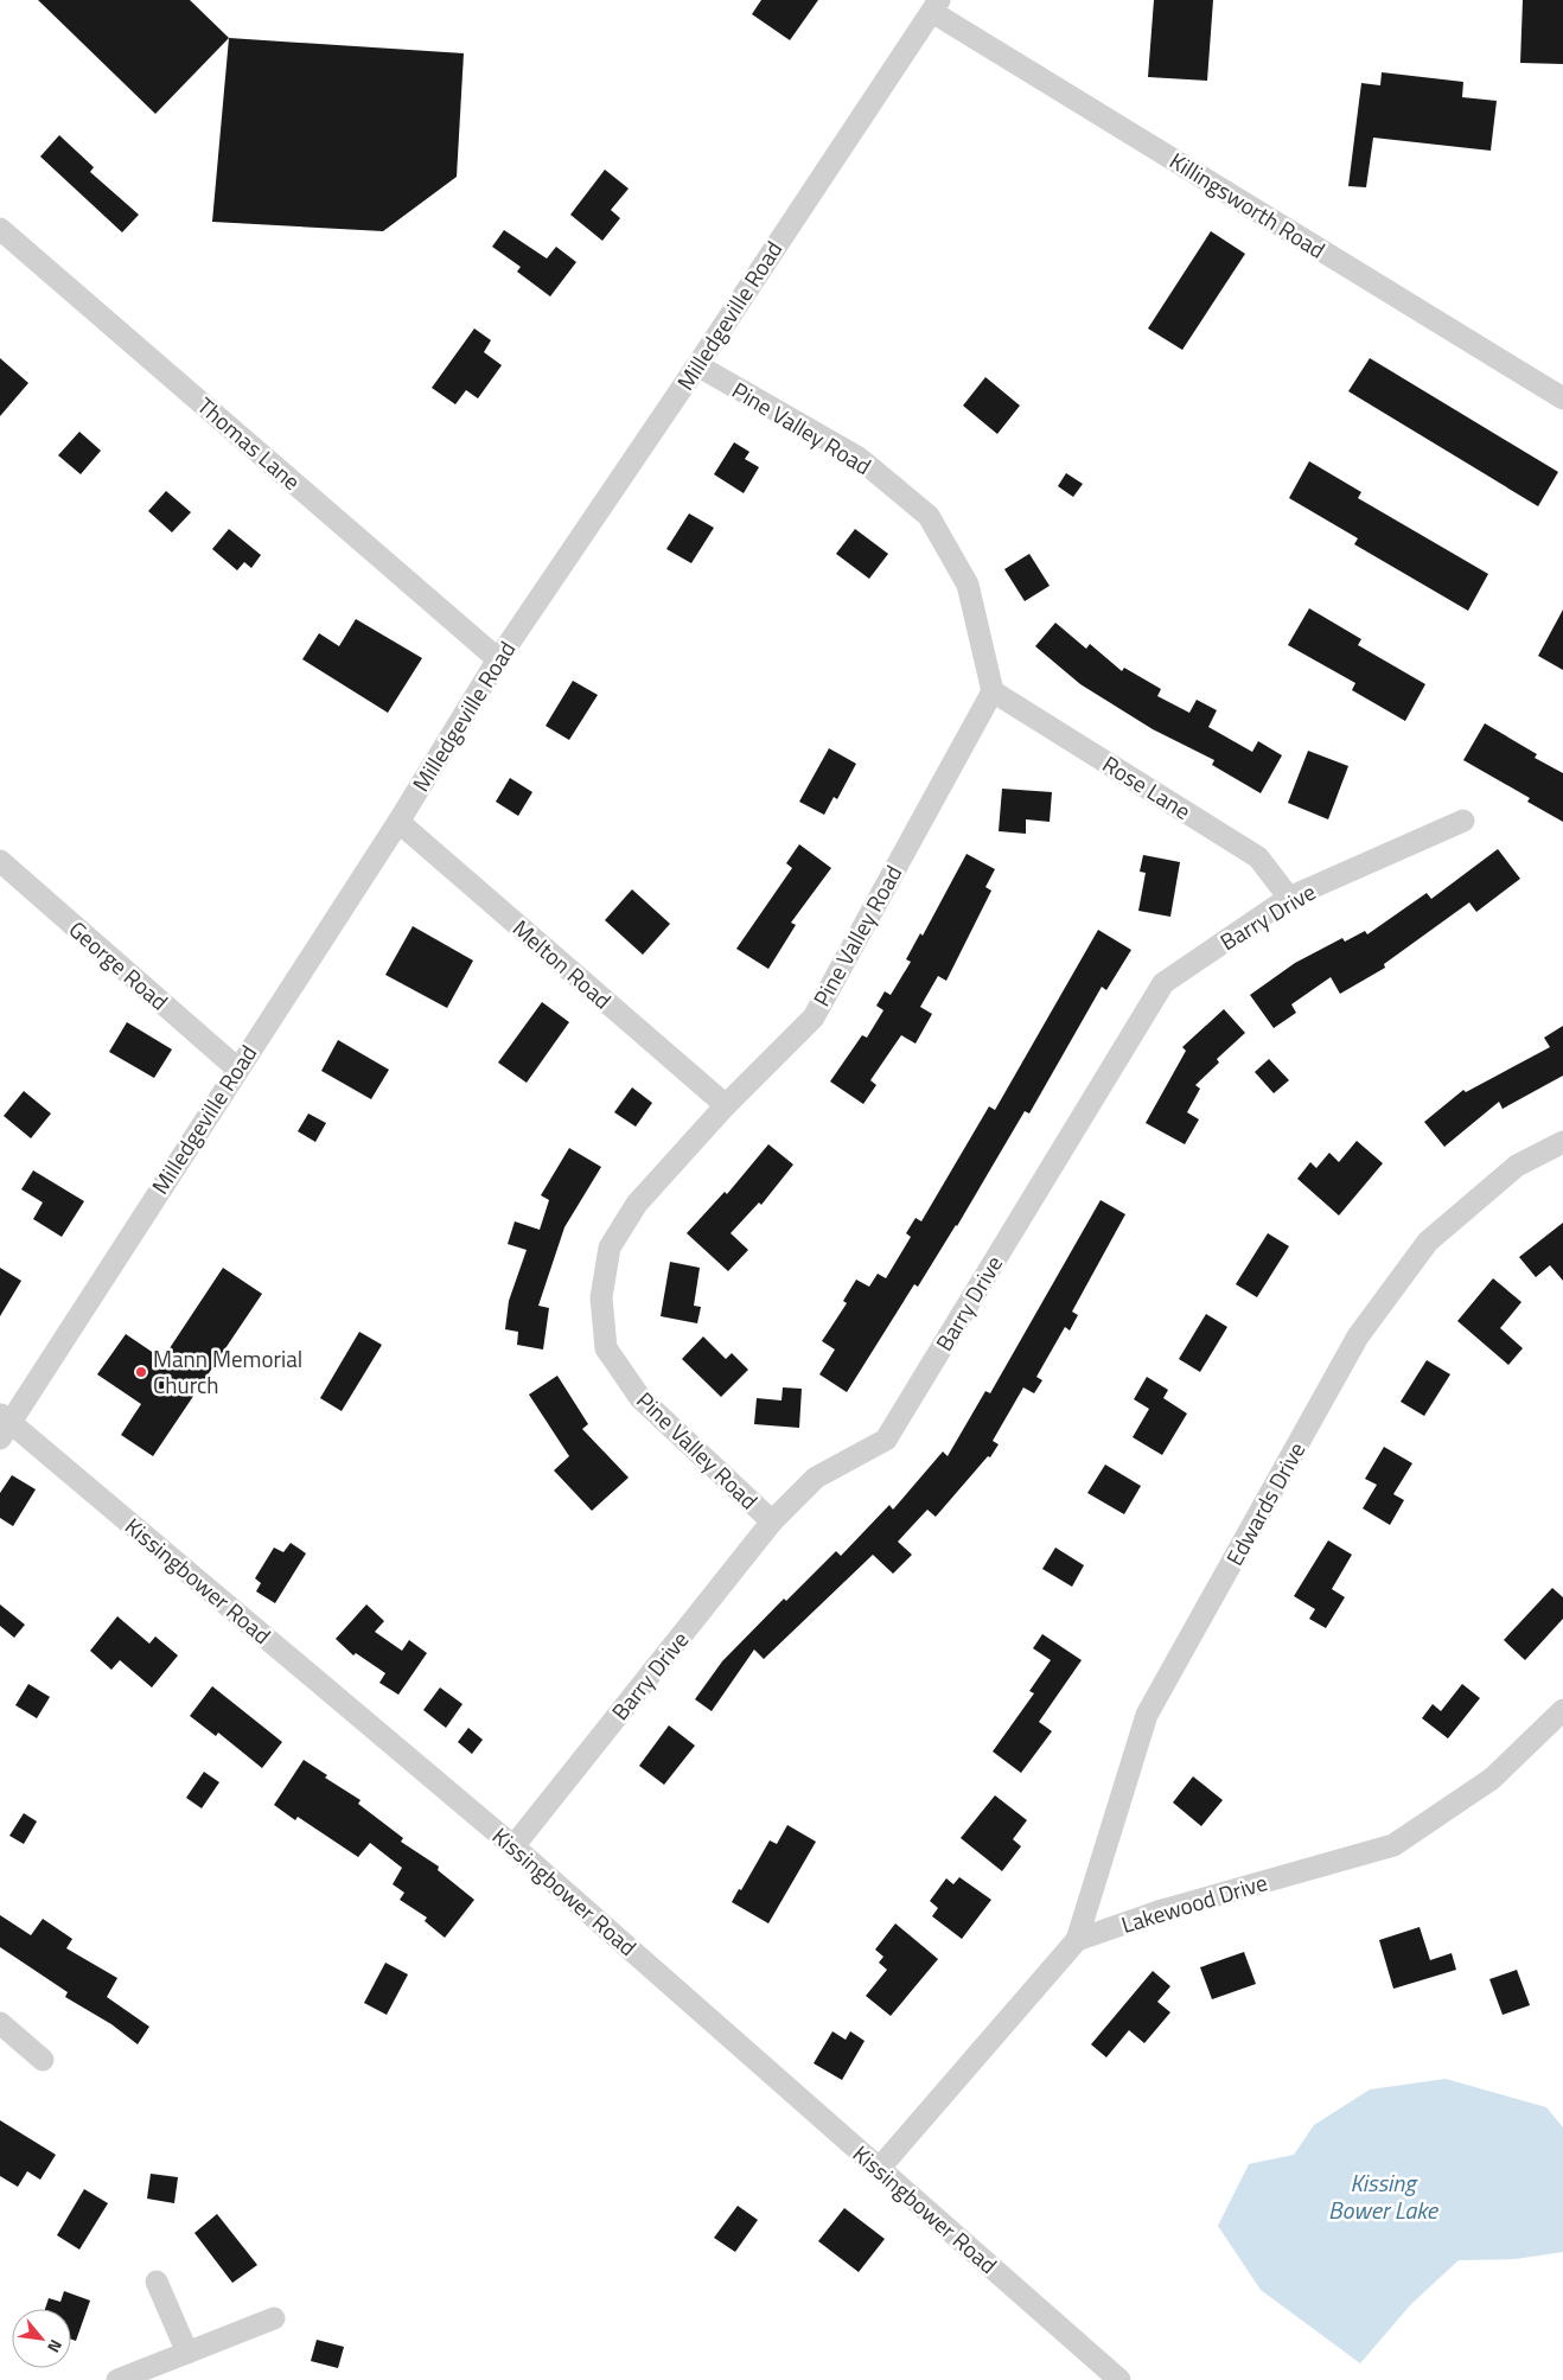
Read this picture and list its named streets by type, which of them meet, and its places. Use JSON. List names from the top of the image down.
{
  "streets": {
    "street": [
      "Killingsworth Road",
      "Milledgeville Road",
      "Pine Valley Road",
      "Thomas Lane",
      "Rose Lane",
      "Barry Drive",
      "Melton Road",
      "George Road",
      "Edwards Drive",
      "Kissingbower Road",
      "Lakewood Drive"
    ]
  },
  "crossings": [
    ["Killingsworth Road", "Milledgeville Road"],
    ["Milledgeville Road", "Pine Valley Road"],
    ["Milledgeville Road", "Thomas Lane"],
    ["Milledgeville Road", "Melton Road"],
    ["Milledgeville Road", "George Road"],
    ["Milledgeville Road", "Kissingbower Road"],
    ["Pine Valley Road", "Rose Lane"],
    ["Pine Valley Road", "Barry Drive"],
    ["Pine Valley Road", "Melton Road"],
    ["Rose Lane", "Barry Drive"],
    ["Barry Drive", "Kissingbower Road"],
    ["Edwards Drive", "Lakewood Drive"],
    ["Kissingbower Road", "Lakewood Drive"]
  ],
  "water": ["Kissing Bower Lake"],
  "places": ["Mann Memorial Church"],
  "north": "bottom right"
}
